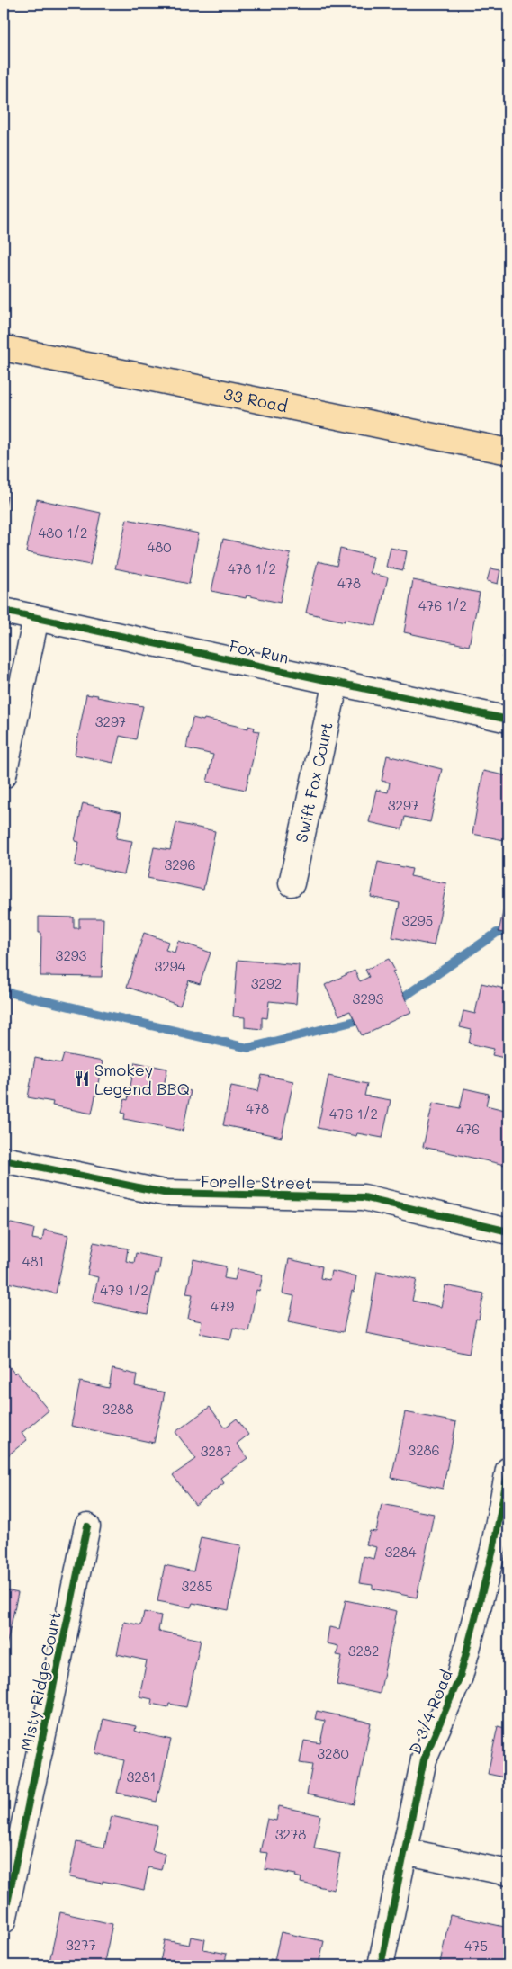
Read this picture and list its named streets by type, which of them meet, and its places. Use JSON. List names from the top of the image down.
{
  "streets": {
    "main road": ["33 Road"],
    "street": [
      "Fox Run",
      "Swift Fox Court",
      "Forelle Street",
      "Misty Ridge Court",
      "D 3/4 Road"
    ]
  },
  "crossings": [
    ["Fox Run", "Swift Fox Court"]
  ],
  "places": {
    "restaurant": ["Smokey Legend BBQ"]
  },
  "house_numbers": [
    "480 1/2",
    "480",
    "478 1/2",
    "478",
    "476 1/2",
    "3297",
    "3297",
    "3296",
    "3295",
    "3293",
    "3294",
    "3292",
    "3293",
    "478",
    "476 1/2",
    "476",
    "481",
    "479 1/2",
    "479",
    "3288",
    "3286",
    "3287",
    "3284",
    "3285",
    "3282",
    "3280",
    "3281",
    "3278",
    "3277",
    "475"
  ]
}
